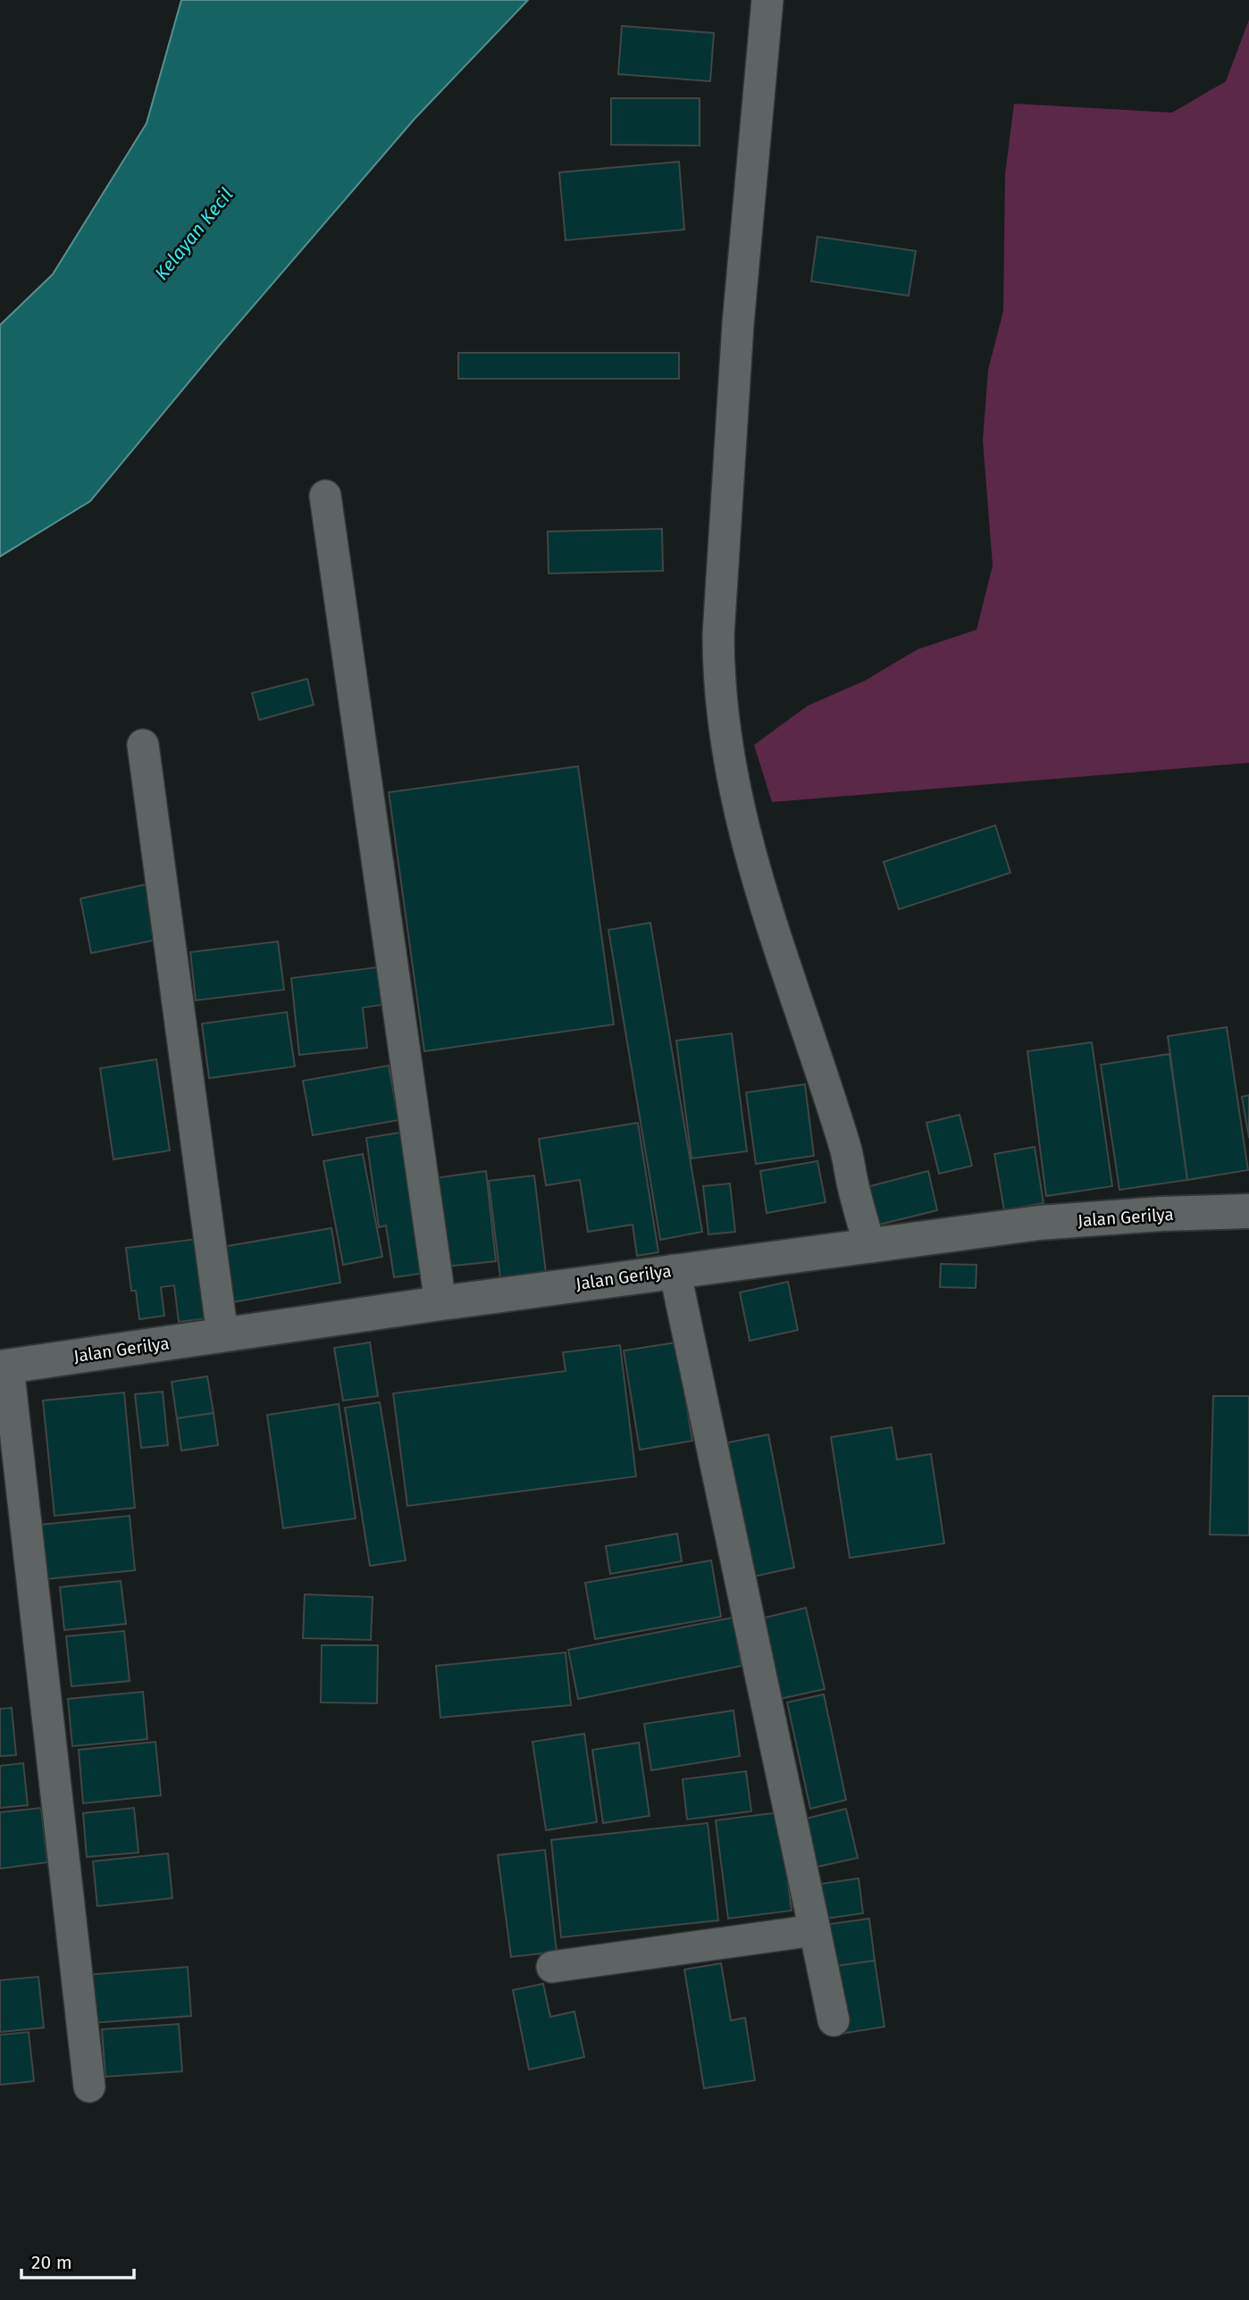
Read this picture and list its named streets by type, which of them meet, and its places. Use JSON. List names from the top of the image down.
{
  "streets": {
    "street": ["Jalan Gerilya"]
  },
  "water": ["Kelayan Kecil"],
  "scale_bar": "20 m"
}
